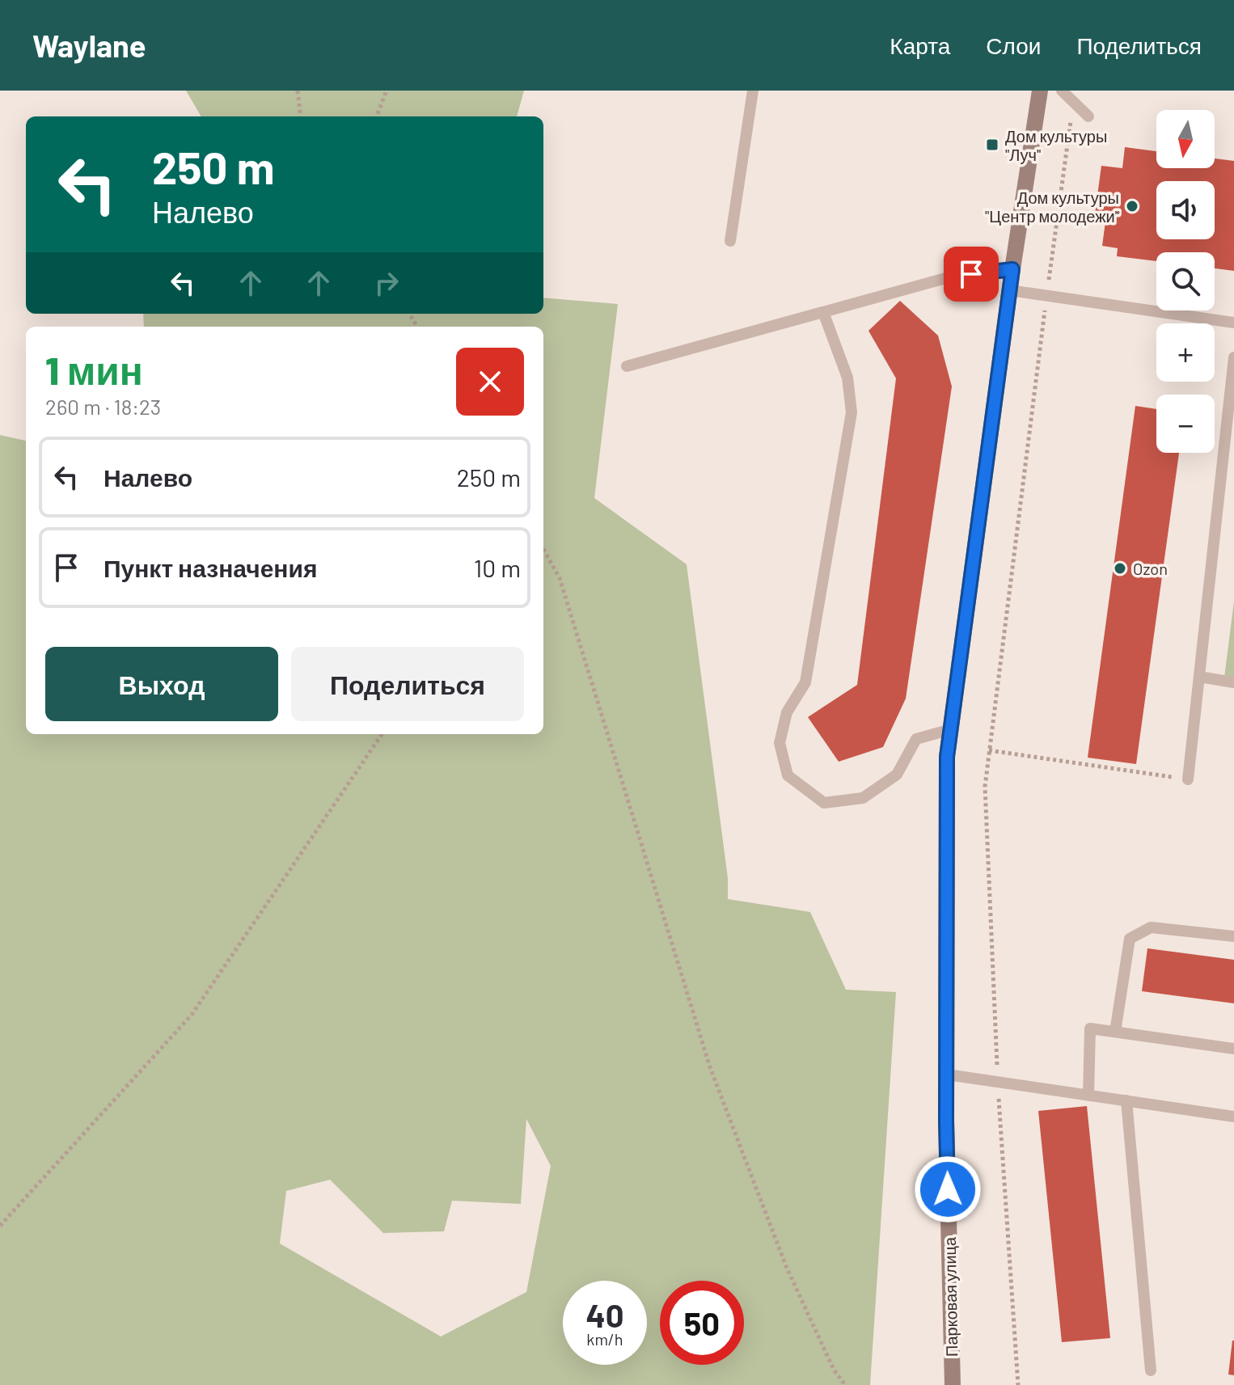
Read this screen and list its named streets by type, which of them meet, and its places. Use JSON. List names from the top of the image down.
{
  "streets": {
    "main road": ["Парковая улица"]
  },
  "places": {
    "transit": ["Дом культуры \"Луч\""],
    "other": ["Дом культуры \"Центр молодежи\"", "Ozon"]
  },
  "north": "bottom",
  "page": {
    "header": "Waylane",
    "nav": ["Карта", "Слои", "Поделиться"],
    "map_buttons": ["+", "−"],
    "turn": ["250 m", "Налево"],
    "heading": ["1 мин", "260 m · 18:23"],
    "list": [
      {
        "name": "Налево",
        "value": "250 m"
      },
      {
        "name": "Пункт назначения",
        "value": "10 m"
      }
    ],
    "buttons": ["Выход", "Поделиться"],
    "speed": "40 km/h",
    "limit": "50"
  }
}
